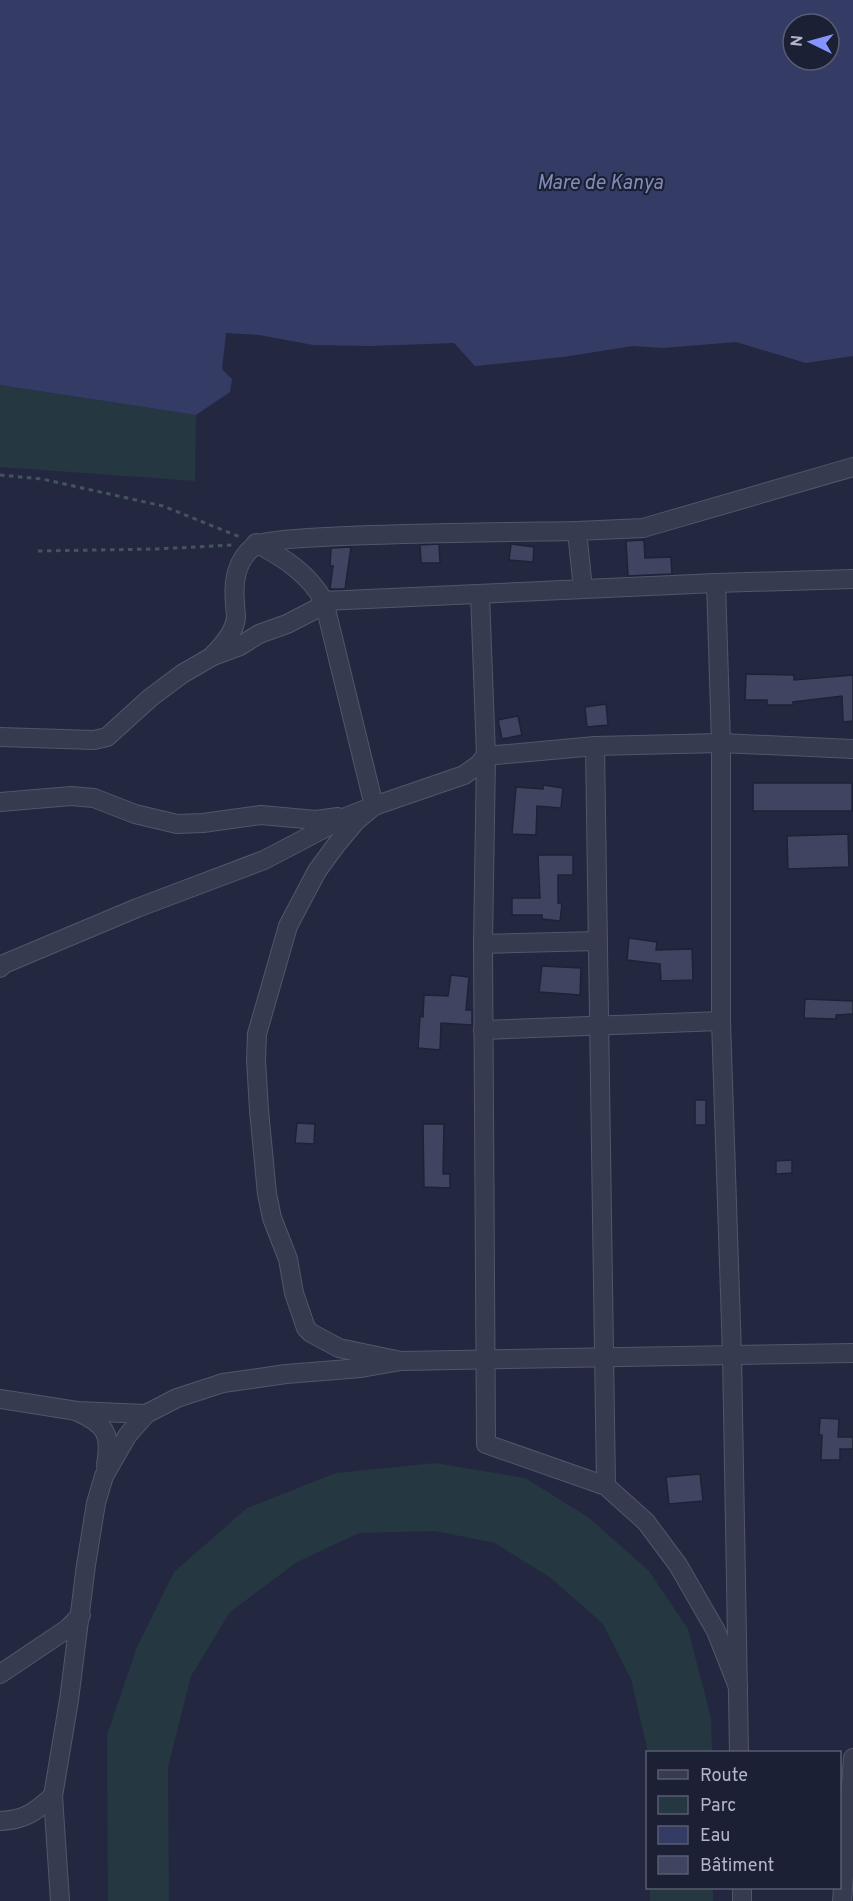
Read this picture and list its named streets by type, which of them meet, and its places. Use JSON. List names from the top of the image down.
{
  "water": ["Mare de Kanya"],
  "legend": [
    "Route",
    "Parc",
    "Eau",
    "Bâtiment"
  ],
  "north": "left"
}
